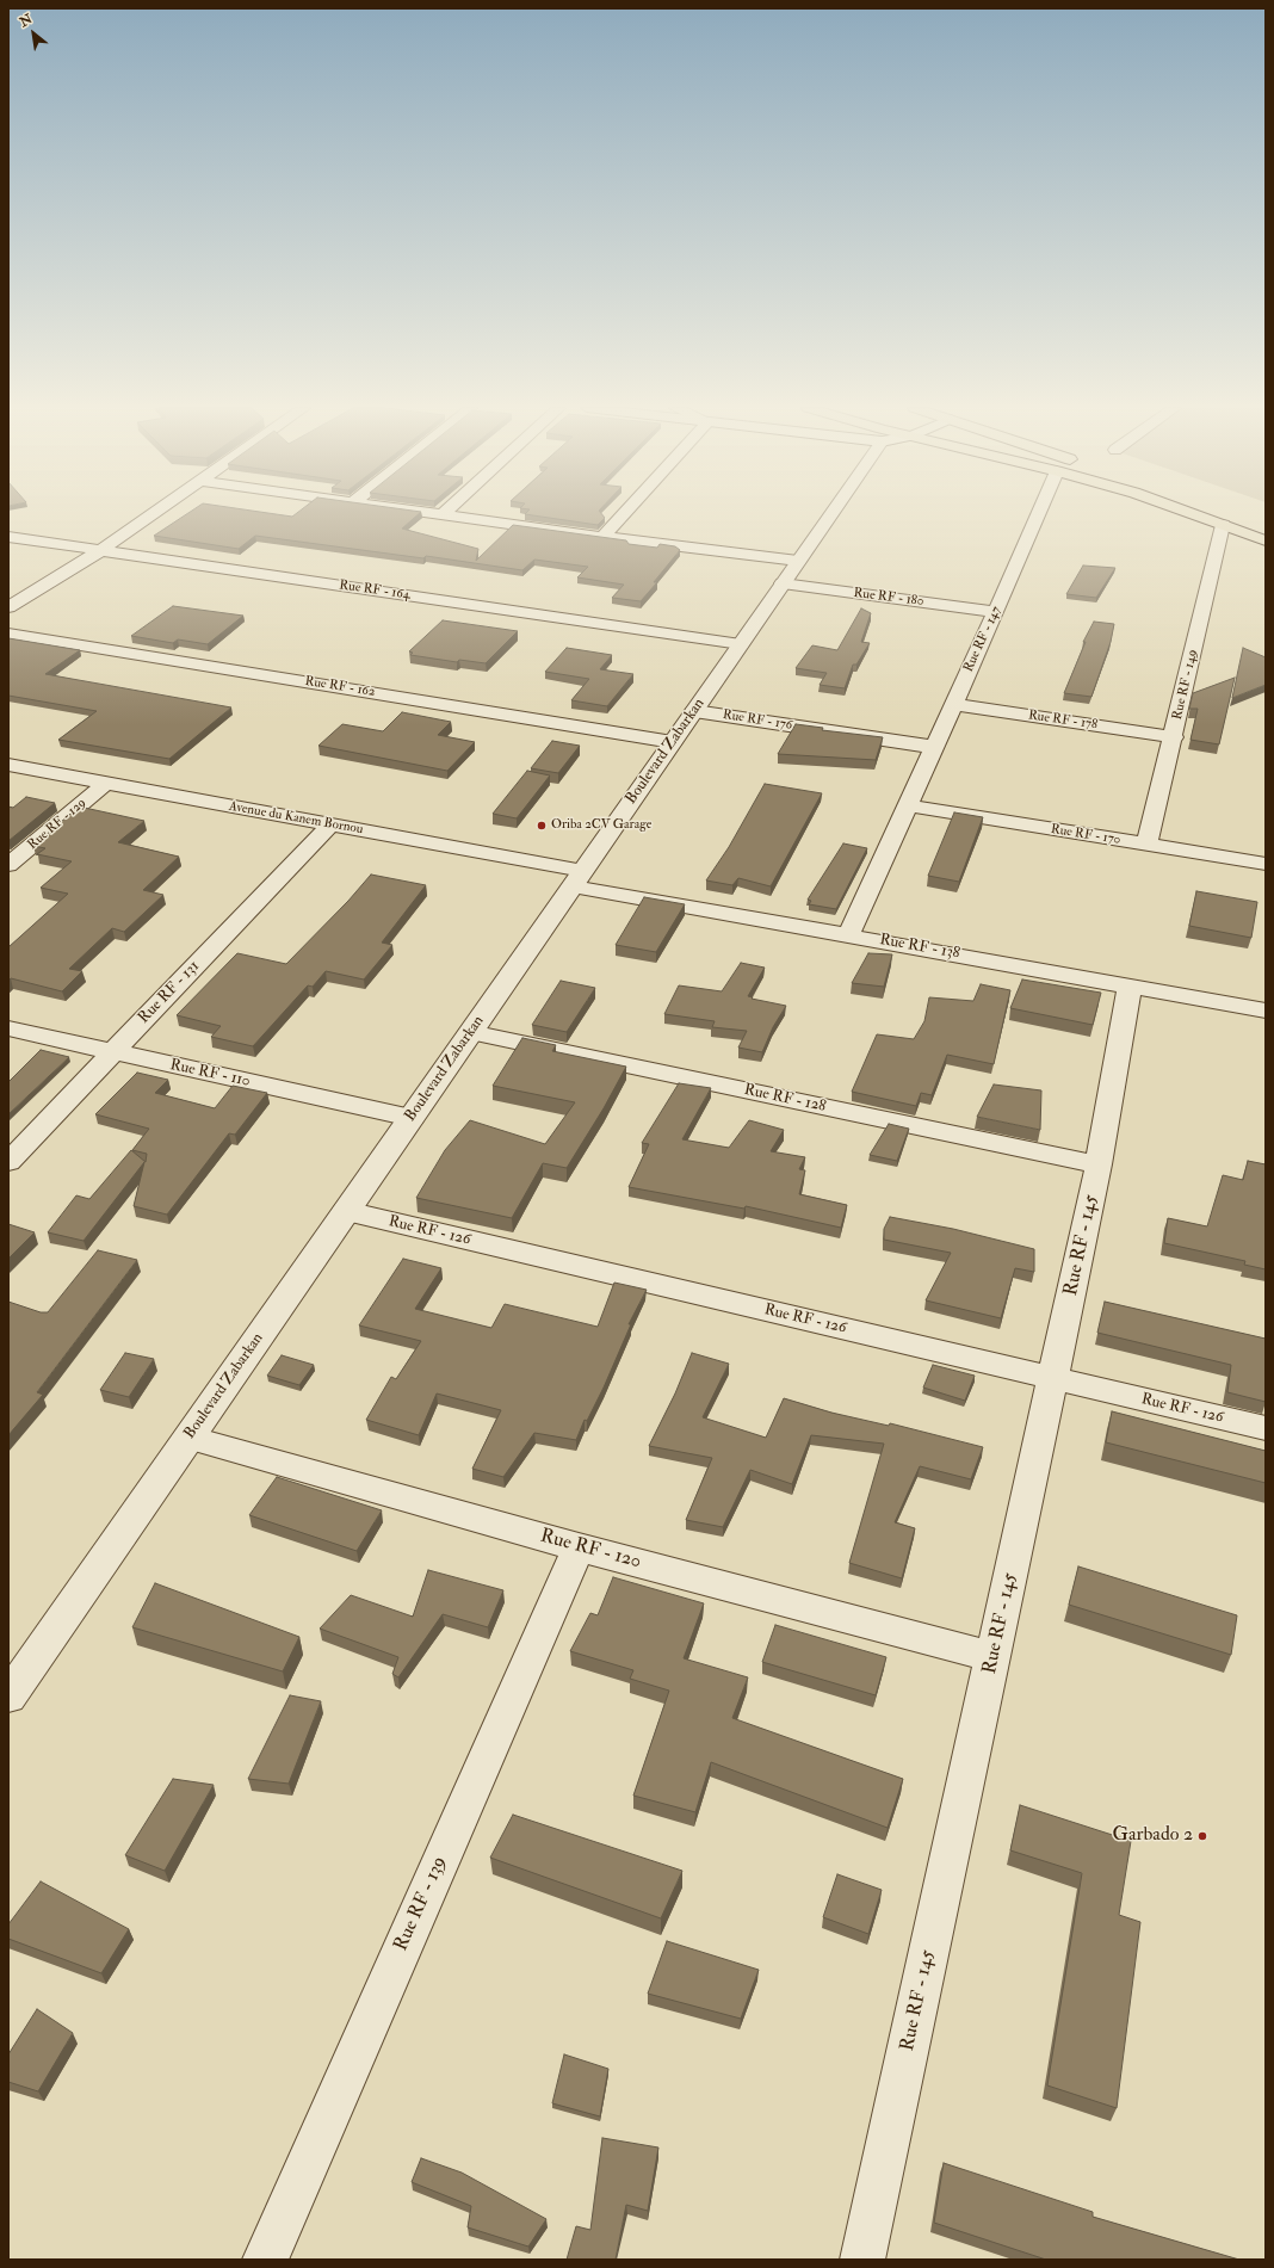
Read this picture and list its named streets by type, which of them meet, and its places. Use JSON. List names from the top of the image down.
{
  "streets": {
    "street": [
      "Rue RF - 164",
      "Rue RF - 180",
      "Rue RF - 147",
      "Rue RF - 149",
      "Rue RF - 162",
      "Rue RF - 176",
      "Rue RF - 178",
      "Boulevard Zabarkan",
      "Avenue du Kanem Bornou",
      "Rue RF - 129",
      "Rue RF - 170",
      "Rue RF - 138",
      "Rue RF - 131",
      "Rue RF - 110",
      "Rue RF - 128",
      "Rue RF - 126",
      "Rue RF - 145",
      "Rue RF - 120",
      "Rue RF - 139"
    ]
  },
  "crossings": [
    ["Rue RF - 164", "Boulevard Zabarkan"],
    ["Rue RF - 180", "Rue RF - 147"],
    ["Rue RF - 180", "Boulevard Zabarkan"],
    ["Rue RF - 147", "Rue RF - 176"],
    ["Rue RF - 147", "Rue RF - 178"],
    ["Rue RF - 147", "Rue RF - 170"],
    ["Rue RF - 147", "Rue RF - 138"],
    ["Rue RF - 149", "Rue RF - 178"],
    ["Rue RF - 149", "Rue RF - 170"],
    ["Rue RF - 162", "Boulevard Zabarkan"],
    ["Rue RF - 176", "Boulevard Zabarkan"],
    ["Boulevard Zabarkan", "Avenue du Kanem Bornou"],
    ["Boulevard Zabarkan", "Rue RF - 138"],
    ["Boulevard Zabarkan", "Rue RF - 110"],
    ["Boulevard Zabarkan", "Rue RF - 128"],
    ["Boulevard Zabarkan", "Rue RF - 126"],
    ["Boulevard Zabarkan", "Rue RF - 120"],
    ["Avenue du Kanem Bornou", "Rue RF - 129"],
    ["Avenue du Kanem Bornou", "Rue RF - 138"],
    ["Avenue du Kanem Bornou", "Rue RF - 131"],
    ["Rue RF - 138", "Rue RF - 145"],
    ["Rue RF - 131", "Rue RF - 110"],
    ["Rue RF - 128", "Rue RF - 145"],
    ["Rue RF - 126", "Rue RF - 145"],
    ["Rue RF - 145", "Rue RF - 120"],
    ["Rue RF - 120", "Rue RF - 139"]
  ],
  "places": ["Oriba 2CV Garage", "Garbado 2"],
  "north": "top left"
}
